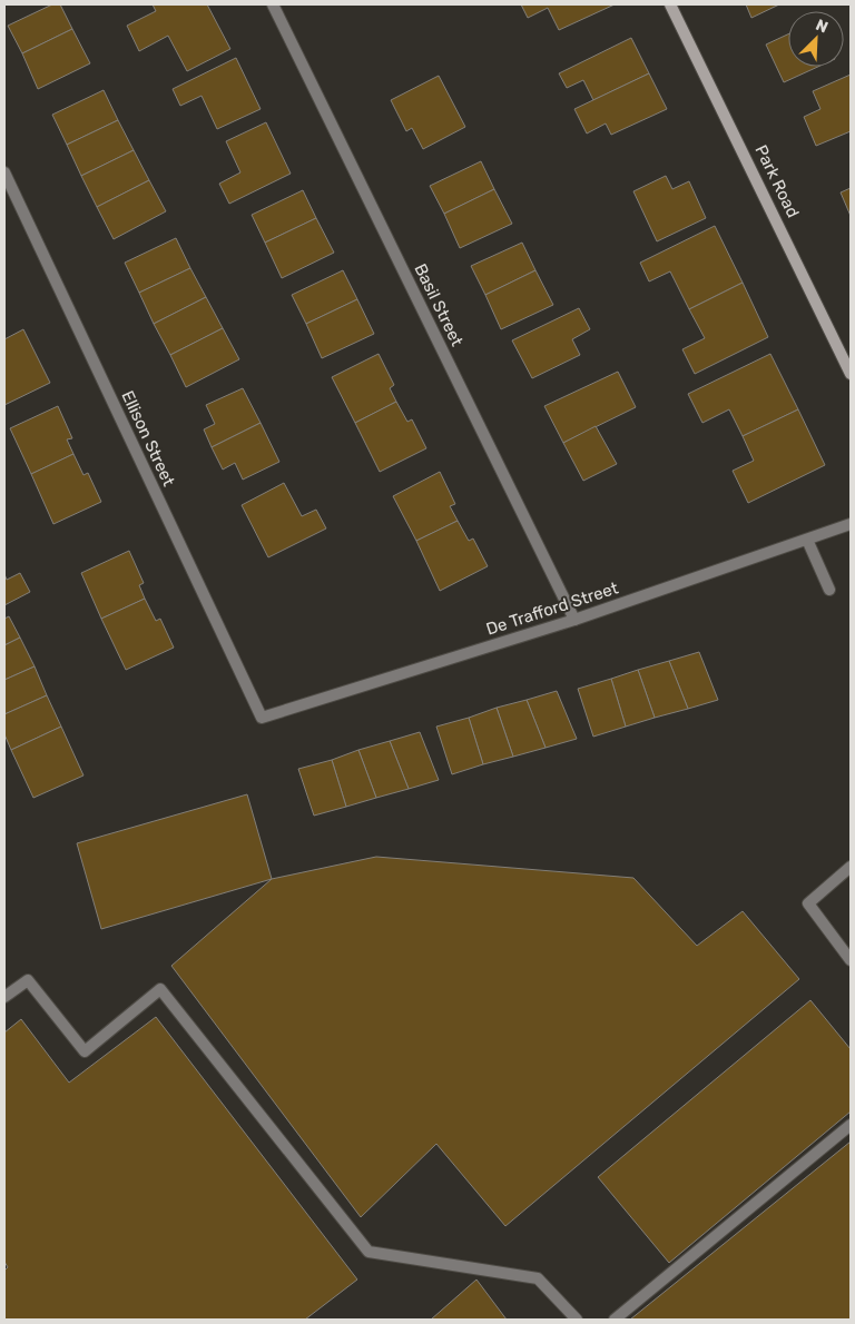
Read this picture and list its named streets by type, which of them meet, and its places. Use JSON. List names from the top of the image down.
{
  "streets": {
    "street": [
      "Park Road",
      "Basil Street",
      "Ellison Street",
      "De Trafford Street"
    ]
  },
  "crossings": [
    ["Basil Street", "De Trafford Street"],
    ["Ellison Street", "De Trafford Street"]
  ],
  "north": "top right"
}
